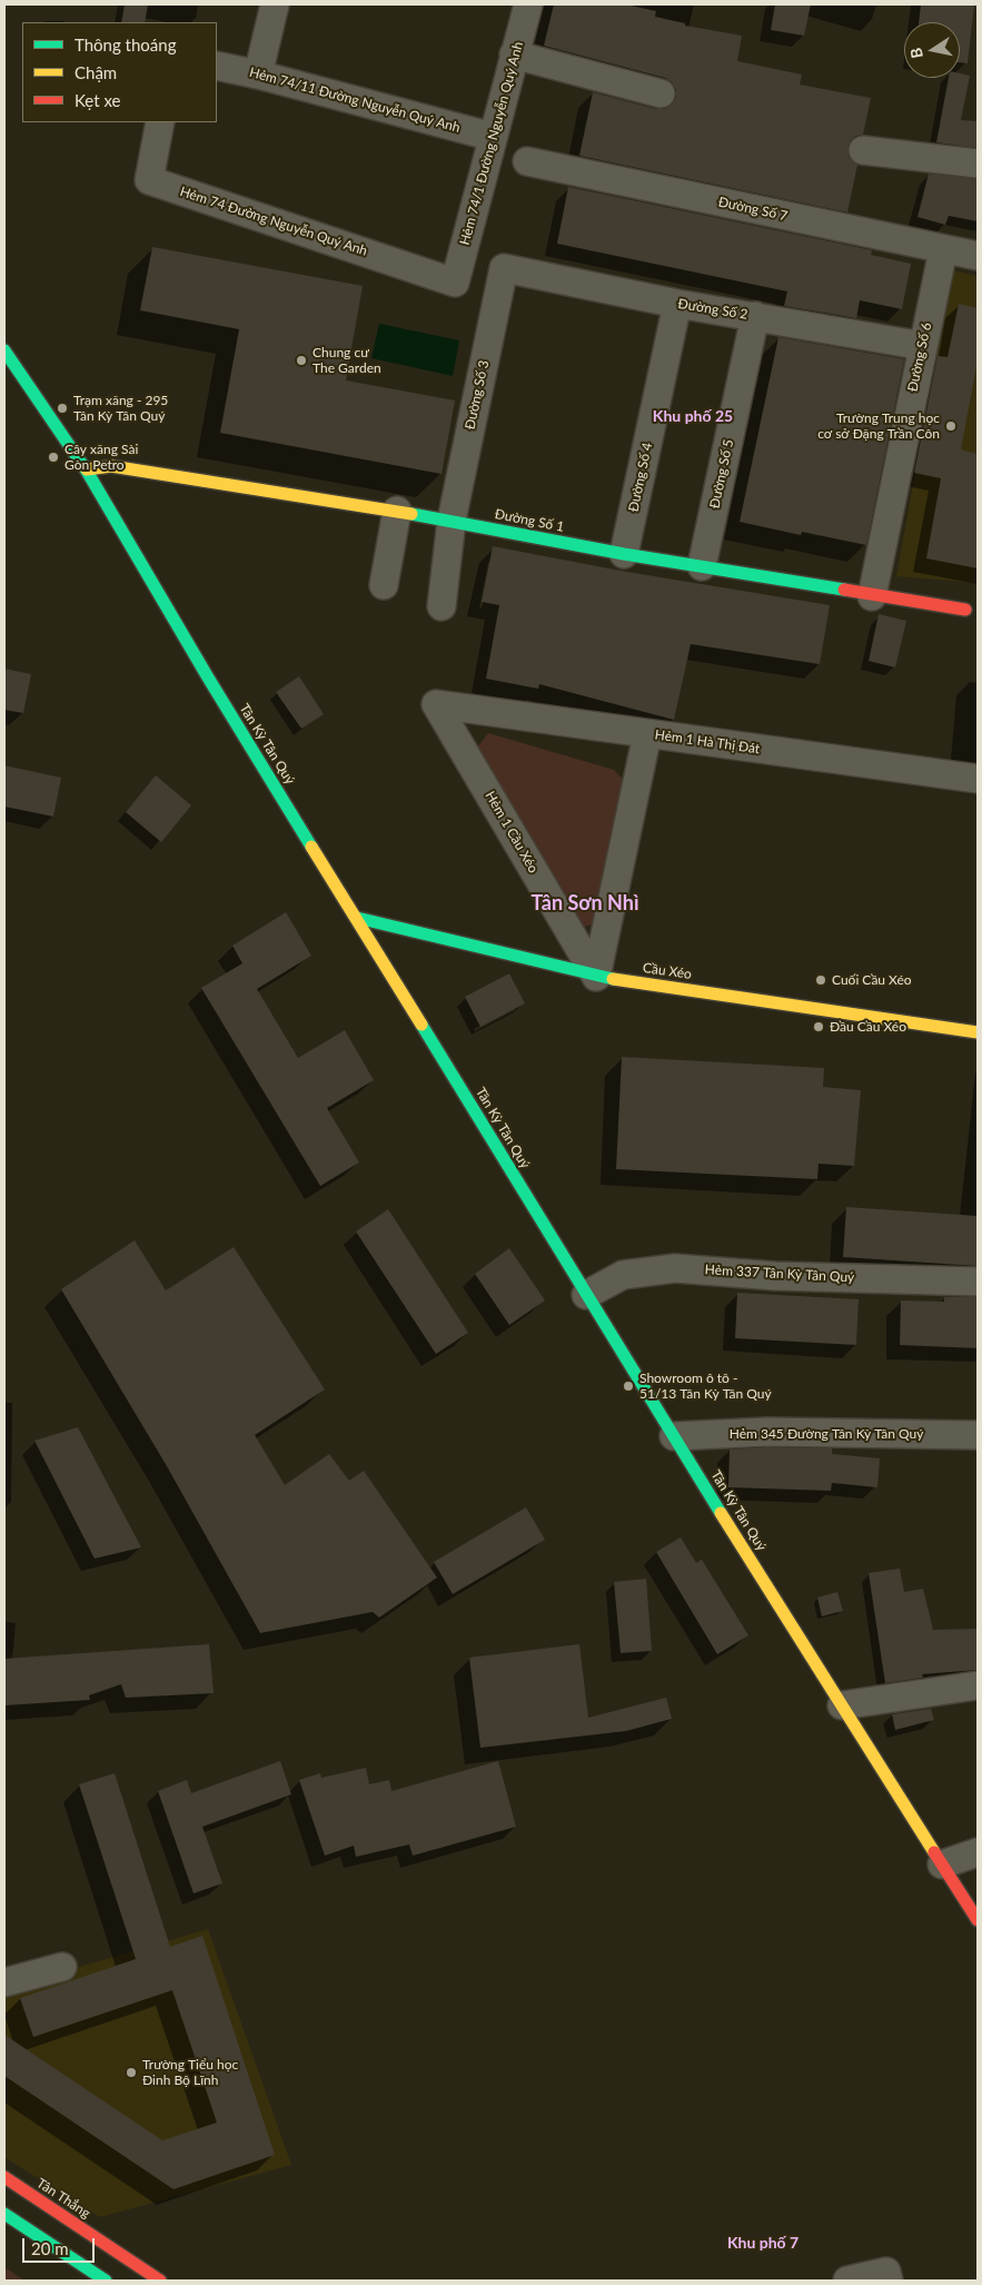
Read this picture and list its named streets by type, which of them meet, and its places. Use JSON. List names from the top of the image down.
{
  "streets": {
    "main road": [
      "Đường Số 1",
      "Tân Kỳ Tân Quý",
      "Cầu Xéo",
      "Tân Thắng"
    ],
    "street": [
      "Hẻm 74/11 Đường Nguyễn Quý Anh",
      "Hẻm 74/1 Đường Nguyễn Quý Anh",
      "Đường Số 7",
      "Hẻm 74 Đường Nguyễn Quý Anh",
      "Đường Số 2",
      "Đường Số 6",
      "Đường Số 3",
      "Đường Số 5",
      "Đường Số 4",
      "Hẻm 1 Hà Thị Đát",
      "Hẻm 1 Cầu Xéo",
      "Hẻm 337 Tân Kỳ Tân Quý",
      "Hẻm 345 Đường Tân Kỳ Tân Quý"
    ]
  },
  "crossings": [
    ["Hẻm 74/11 Đường Nguyễn Quý Anh", "Hẻm 74/1 Đường Nguyễn Quý Anh"],
    ["Hẻm 74/1 Đường Nguyễn Quý Anh", "Hẻm 74 Đường Nguyễn Quý Anh"],
    ["Đường Số 7", "Đường Số 6"],
    ["Đường Số 2", "Đường Số 6"],
    ["Đường Số 2", "Đường Số 3"],
    ["Đường Số 2", "Đường Số 5"],
    ["Đường Số 2", "Đường Số 4"],
    ["Đường Số 6", "Đường Số 1"],
    ["Đường Số 3", "Đường Số 1"],
    ["Đường Số 5", "Đường Số 1"],
    ["Đường Số 4", "Đường Số 1"],
    ["Đường Số 1", "Tân Kỳ Tân Quý"],
    ["Hẻm 1 Hà Thị Đát", "Hẻm 1 Cầu Xéo"],
    ["Tân Kỳ Tân Quý", "Cầu Xéo"],
    ["Tân Kỳ Tân Quý", "Hẻm 337 Tân Kỳ Tân Quý"],
    ["Tân Kỳ Tân Quý", "Hẻm 345 Đường Tân Kỳ Tân Quý"],
    ["Hẻm 1 Cầu Xéo", "Cầu Xéo"]
  ],
  "districts": ["Khu phố 25", "Tân Sơn Nhì", "Khu phố 7"],
  "places": [
    "Chung cư The Garden",
    "Trạm xăng - 295 Tân Kỳ Tân Quý",
    "Trường Trung học cơ sở Đặng Trần Côn",
    "Cây xăng Sài Gòn Petro",
    "Cuối Cầu Xéo",
    "Đầu Cầu Xéo",
    "Showroom ô tô - 51/13 Tân Kỳ Tân Quý",
    "Trường Tiểu học Đinh Bộ Lĩnh"
  ],
  "legend": ["Thông thoáng", "Chậm", "Kẹt xe"],
  "scale_bar": "20 m",
  "north": "left"
}
